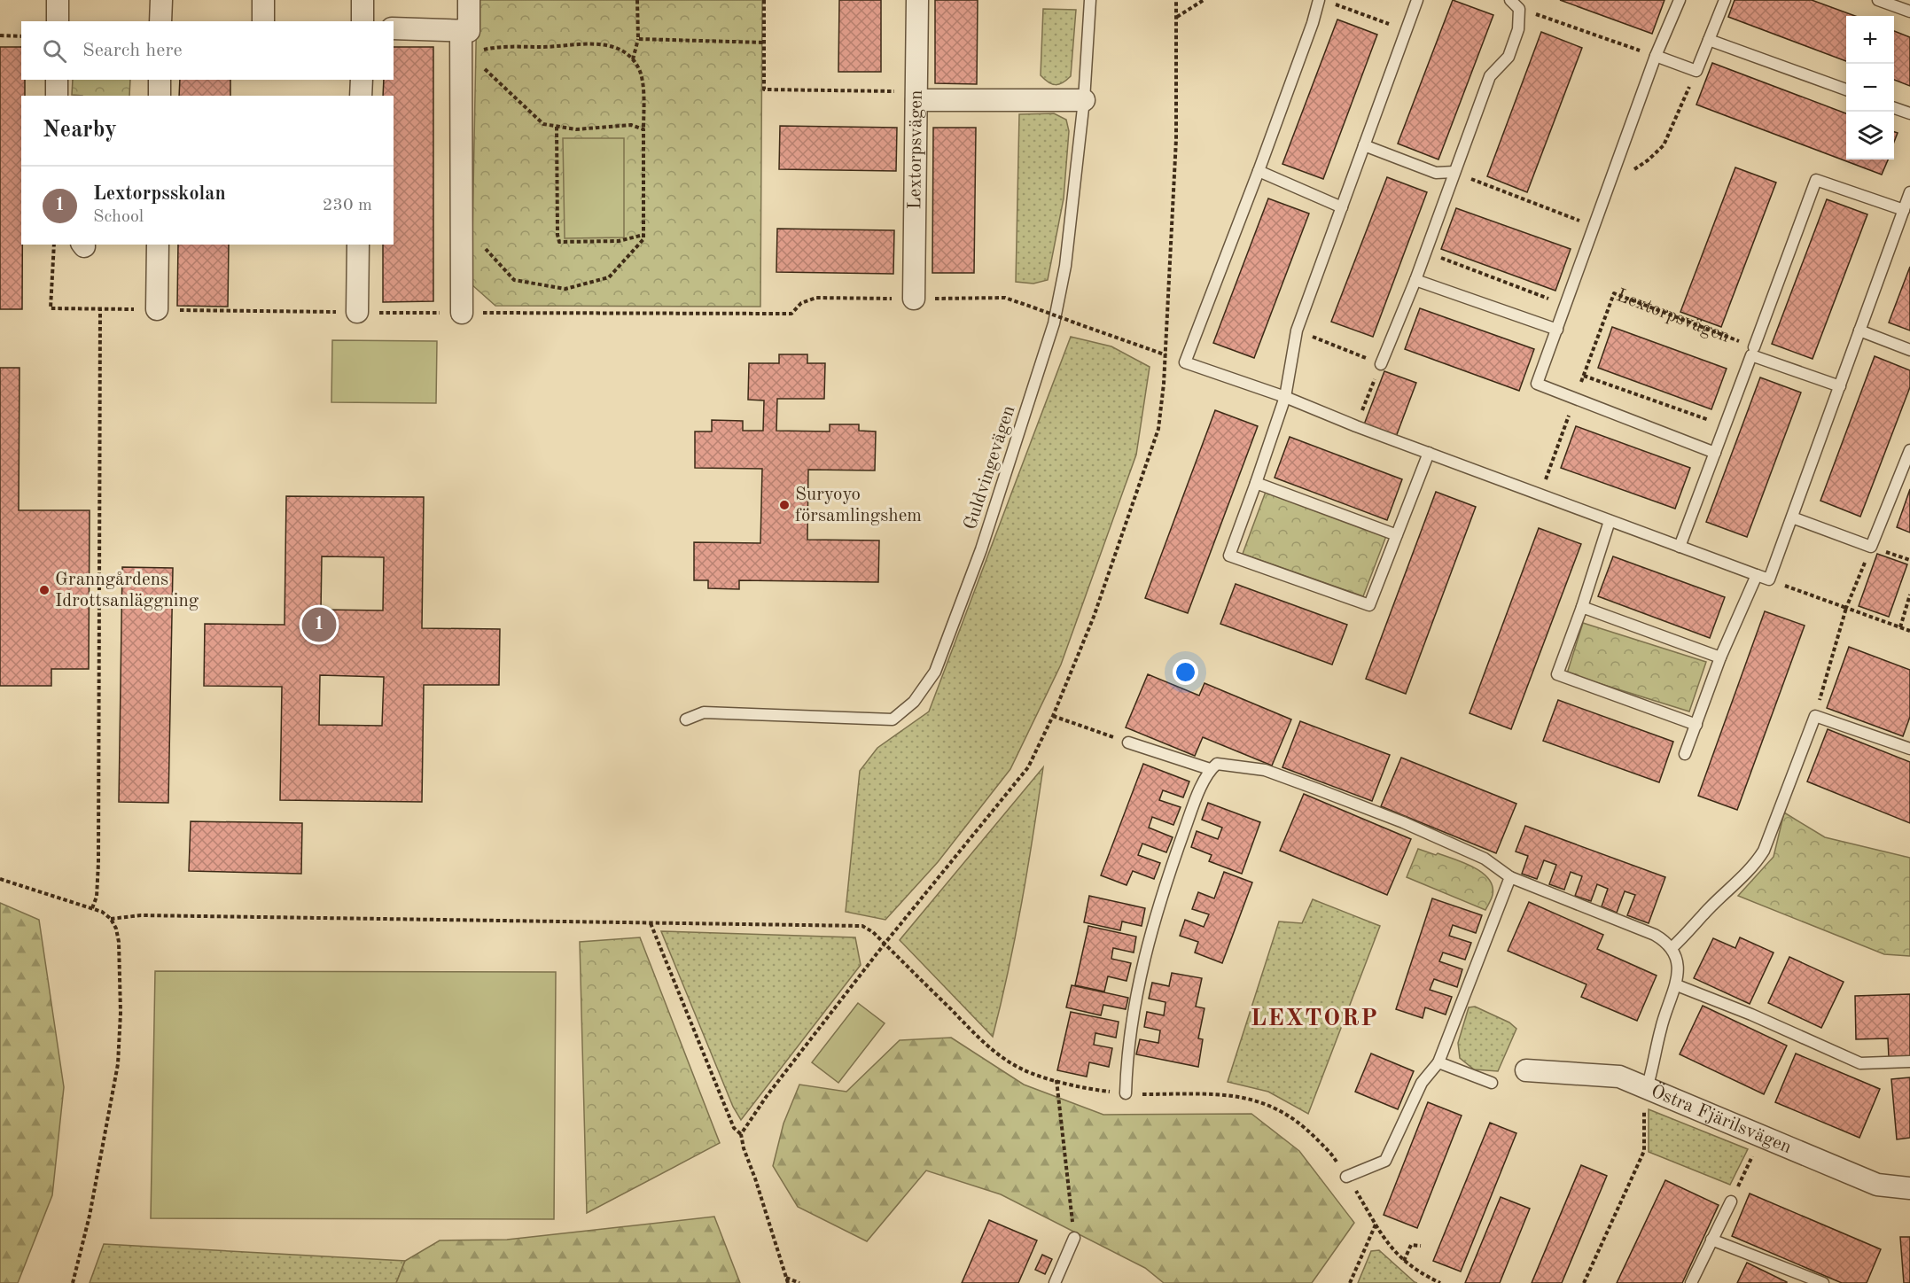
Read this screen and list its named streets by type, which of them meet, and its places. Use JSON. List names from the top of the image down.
{
  "streets": {
    "street": ["Lextorpsvägen", "Östra Fjärilsvägen"],
    "lane": ["Guldvingevägen"]
  },
  "districts": ["LEXTORP"],
  "places": ["Suryoyo församlingshem", "Granngårdens Idrottsanläggning"],
  "page": {
    "map_buttons": ["+", "−"],
    "search": "Search here",
    "heading": "Nearby",
    "list": [
      {
        "mark": "1",
        "name": "Lextorpsskolan",
        "note": "School",
        "value": "230 m"
      }
    ],
    "pins": "1"
  }
}
